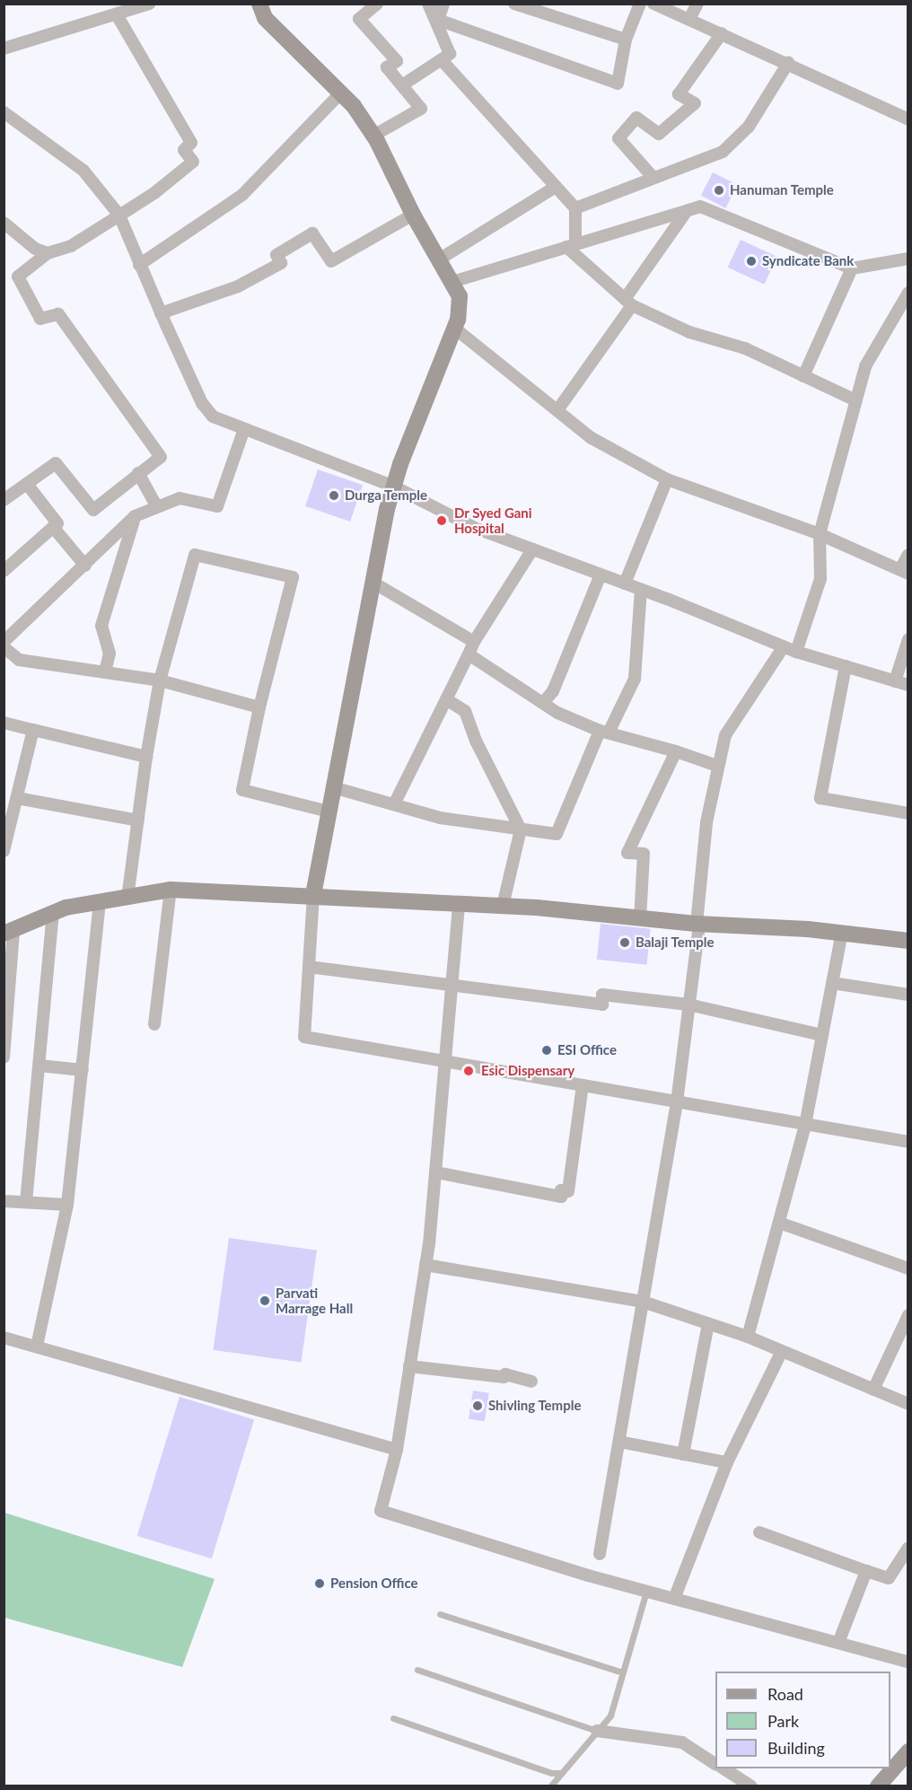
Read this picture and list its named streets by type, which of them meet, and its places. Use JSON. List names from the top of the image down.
{
  "places": [
    "Hanuman Temple",
    "Syndicate Bank",
    "Durga Temple",
    "Dr Syed Gani Hospital",
    "Balaji Temple",
    "ESI Office",
    "Esic Dispensary",
    "Parvati Marrage Hall",
    "Shivling Temple",
    "Pension Office"
  ],
  "legend": ["Road", "Park", "Building"]
}
